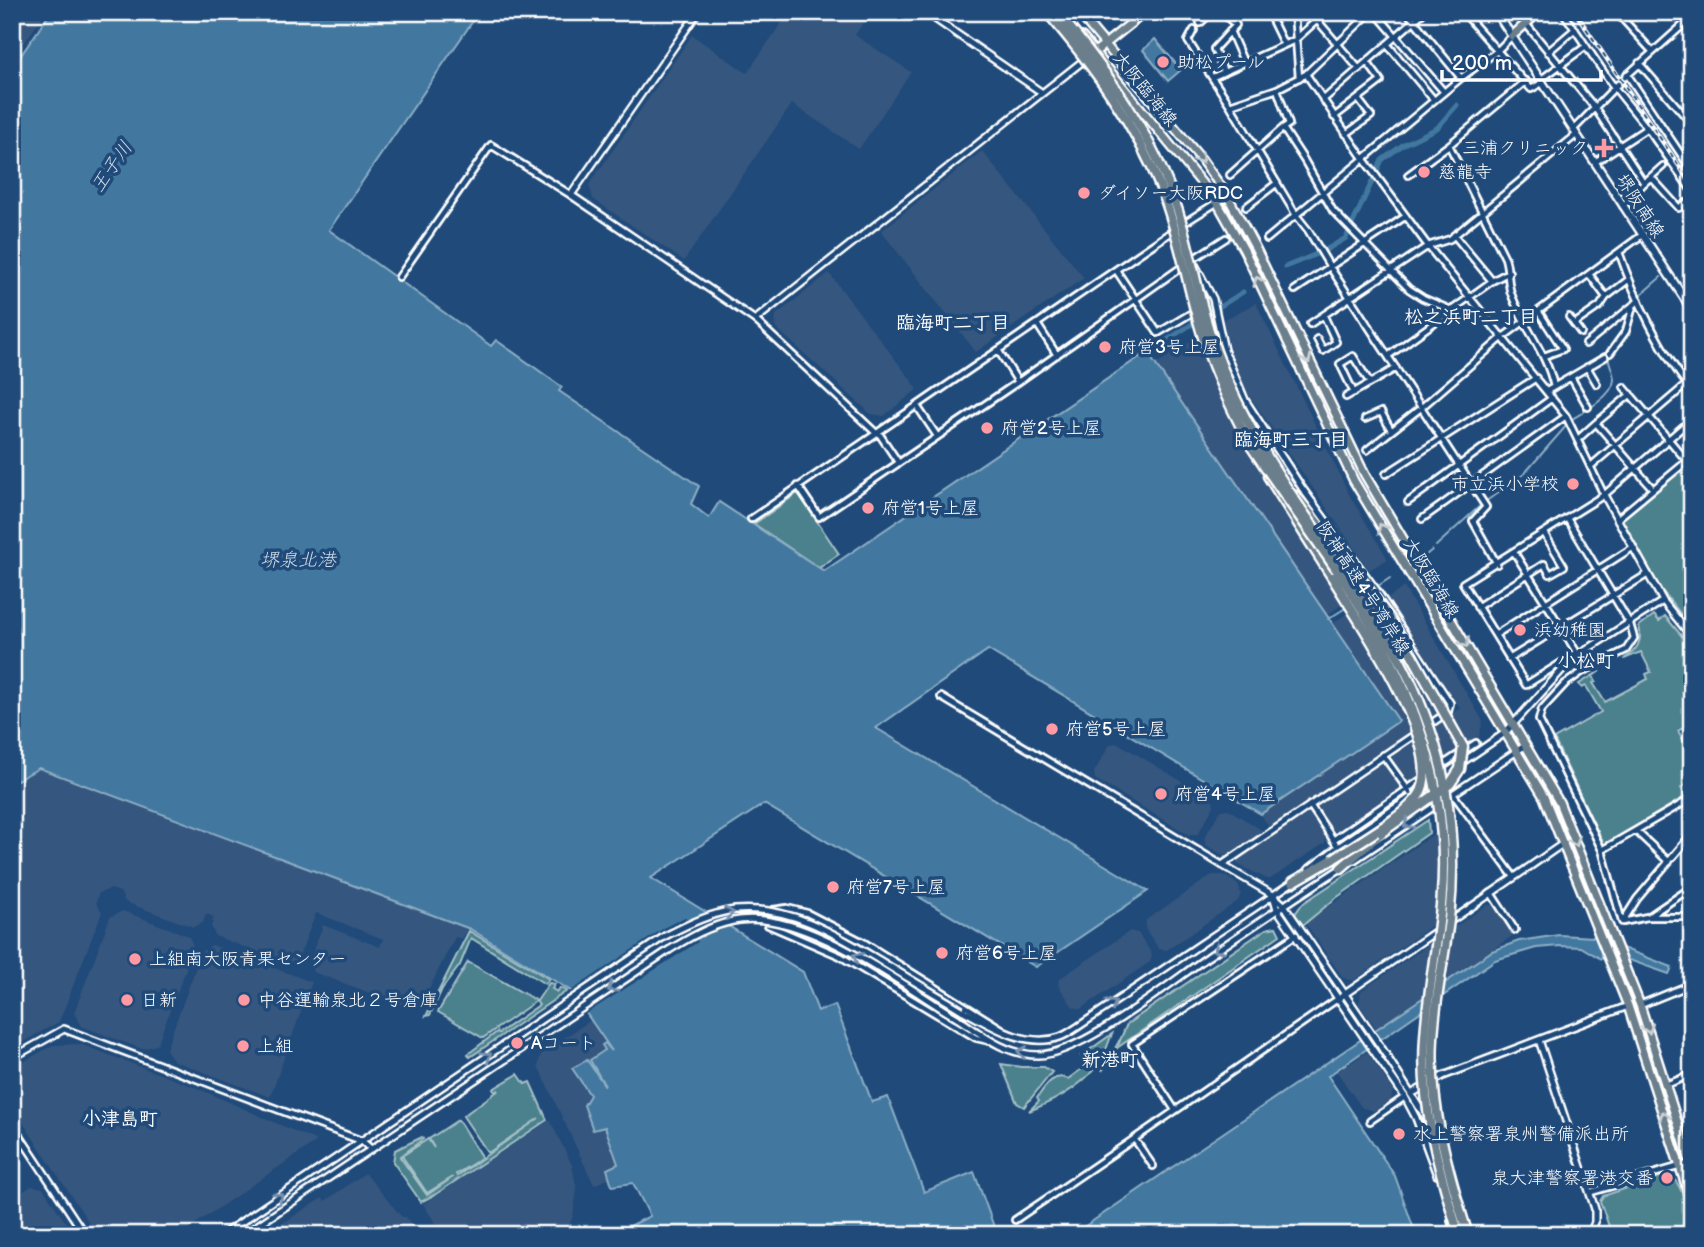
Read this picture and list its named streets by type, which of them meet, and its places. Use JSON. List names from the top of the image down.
{
  "streets": {
    "highway": ["阪神高速4号湾岸線"],
    "main road": ["大阪臨海線", "堺阪南線"]
  },
  "crossings": [
    ["大阪臨海線", "阪神高速4号湾岸線"]
  ],
  "districts": [
    "松之浜町二丁目",
    "臨海町二丁目",
    "臨海町三丁目",
    "小松町",
    "新港町",
    "小津島町"
  ],
  "water": ["王子川", "堺泉北港"],
  "places": {
    "other": [
      "助松プール",
      "慈龍寺",
      "ダイソー大阪RDC",
      "府営3号上屋",
      "府営2号上屋",
      "市立浜小学校",
      "府営1号上屋",
      "浜幼稚園",
      "府営5号上屋",
      "府営4号上屋",
      "府営7号上屋",
      "府営6号上屋",
      "上組南大阪青果センター",
      "日新",
      "中谷運輸泉北２号倉庫",
      "Aコート",
      "上組",
      "水上警察署泉州警備派出所",
      "泉大津警察署港交番"
    ],
    "health": ["三浦クリニック"]
  },
  "scale_bar": "200 m"
}
